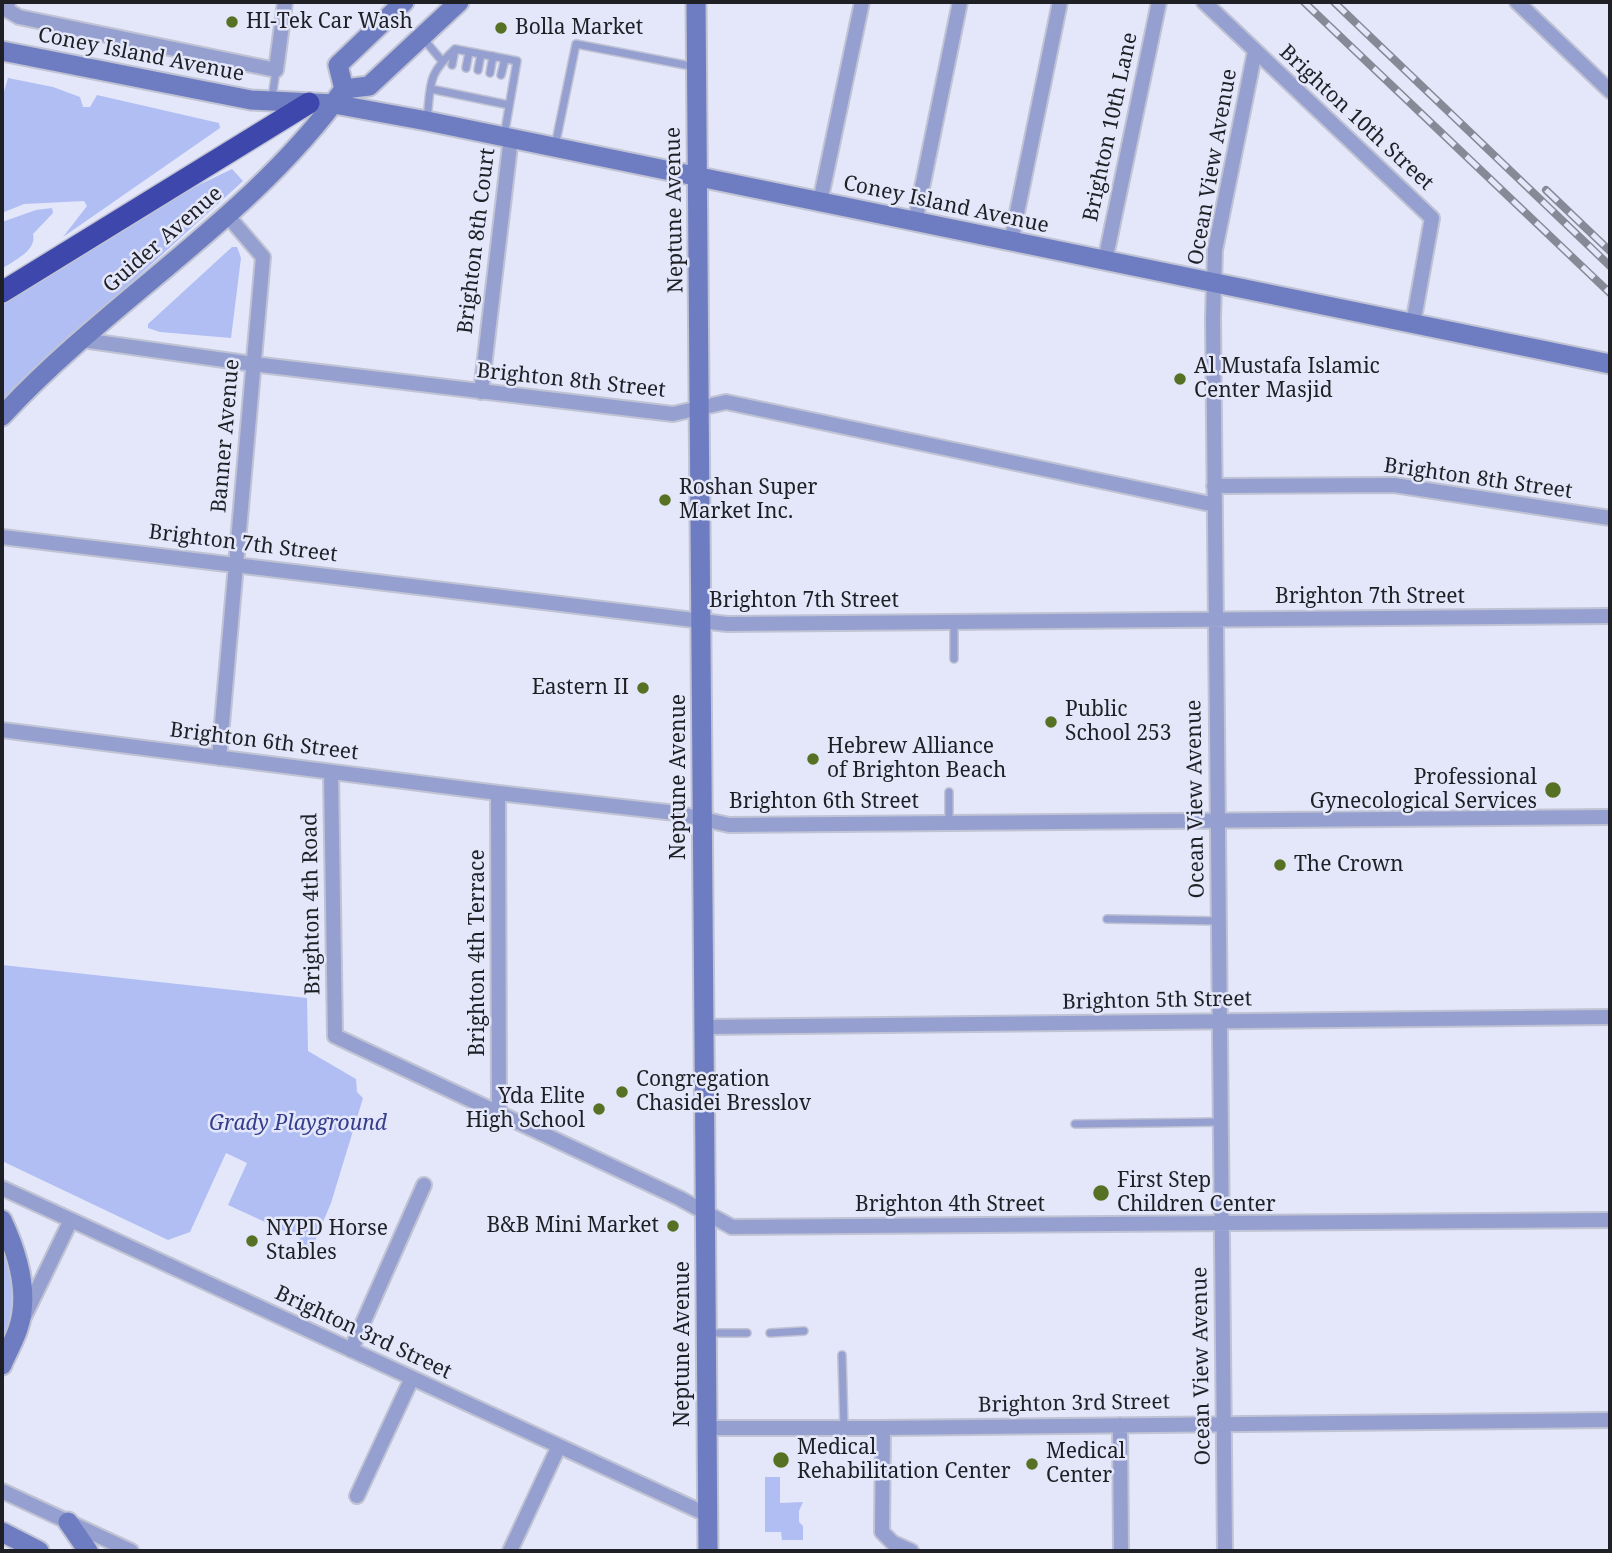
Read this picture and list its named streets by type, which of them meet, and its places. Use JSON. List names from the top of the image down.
{
  "streets": {
    "main road": ["Coney Island Avenue", "Neptune Avenue", "Guider Avenue"],
    "street": [
      "Brighton 10th Street",
      "Brighton 10th Lane",
      "Ocean View Avenue",
      "Brighton 8th Court",
      "Brighton 8th Street",
      "Banner Avenue",
      "Brighton 7th Street",
      "Brighton 6th Street",
      "Brighton 4th Road",
      "Brighton 4th Terrace",
      "Brighton 5th Street",
      "Brighton 4th Street",
      "Brighton 3rd Street"
    ]
  },
  "crossings": [
    ["Coney Island Avenue", "Brighton 10th Street"],
    ["Coney Island Avenue", "Brighton 10th Lane"],
    ["Coney Island Avenue", "Ocean View Avenue"],
    ["Coney Island Avenue", "Neptune Avenue"],
    ["Coney Island Avenue", "Guider Avenue"],
    ["Coney Island Avenue", "Brighton 8th Court"],
    ["Brighton 10th Street", "Ocean View Avenue"],
    ["Ocean View Avenue", "Brighton 8th Street"],
    ["Ocean View Avenue", "Brighton 7th Street"],
    ["Ocean View Avenue", "Brighton 6th Street"],
    ["Ocean View Avenue", "Brighton 5th Street"],
    ["Ocean View Avenue", "Brighton 4th Street"],
    ["Ocean View Avenue", "Brighton 3rd Street"],
    ["Neptune Avenue", "Brighton 8th Street"],
    ["Neptune Avenue", "Brighton 7th Street"],
    ["Neptune Avenue", "Brighton 6th Street"],
    ["Neptune Avenue", "Brighton 5th Street"],
    ["Neptune Avenue", "Brighton 4th Street"],
    ["Neptune Avenue", "Brighton 3rd Street"],
    ["Guider Avenue", "Brighton 8th Street"],
    ["Guider Avenue", "Banner Avenue"],
    ["Brighton 8th Court", "Brighton 8th Street"],
    ["Brighton 8th Street", "Banner Avenue"],
    ["Banner Avenue", "Brighton 7th Street"],
    ["Banner Avenue", "Brighton 6th Street"],
    ["Brighton 6th Street", "Brighton 4th Road"],
    ["Brighton 6th Street", "Brighton 4th Terrace"],
    ["Brighton 4th Road", "Brighton 4th Street"],
    ["Brighton 4th Terrace", "Brighton 4th Street"]
  ],
  "parks": ["Grady Playground"],
  "places": [
    "HI-Tek Car Wash",
    "Bolla Market",
    "Al Mustafa Islamic Center Masjid",
    "Roshan Super Market Inc.",
    "Eastern II",
    "Public School 253",
    "Hebrew Alliance of Brighton Beach",
    "Professional Gynecological Services",
    "The Crown",
    "Congregation Chasidei Bresslov",
    "Yda Elite High School",
    "First Step Children Center",
    "B&B Mini Market",
    "NYPD Horse Stables",
    "Medical Rehabilitation Center",
    "Medical Center"
  ]
}
